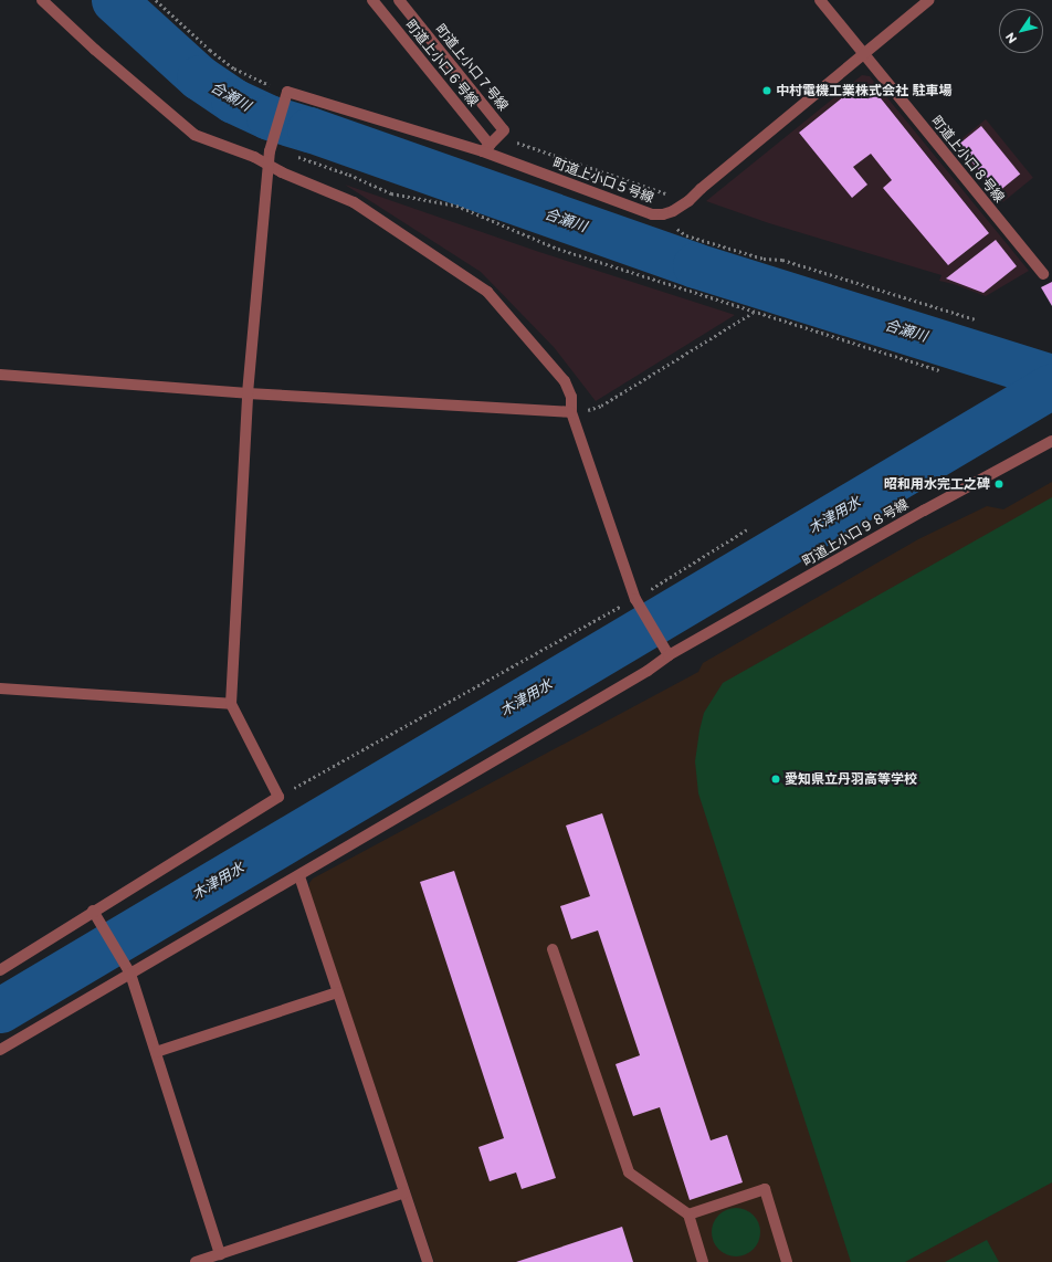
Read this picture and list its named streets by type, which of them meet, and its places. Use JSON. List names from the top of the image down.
{
  "streets": {
    "street": [
      "町道上小口６号線",
      "町道上小口７号線",
      "町道上小口８号線",
      "町道上小口５号線",
      "町道上小口９８号線"
    ]
  },
  "crossings": [
    ["町道上小口６号線", "町道上小口５号線"],
    ["町道上小口８号線", "町道上小口５号線"]
  ],
  "water": ["合瀬川", "木津用水"],
  "places": ["中村電機工業株式会社 駐車場", "昭和用水完工之碑", "愛知県立丹羽高等学校"],
  "north": "bottom left"
}
